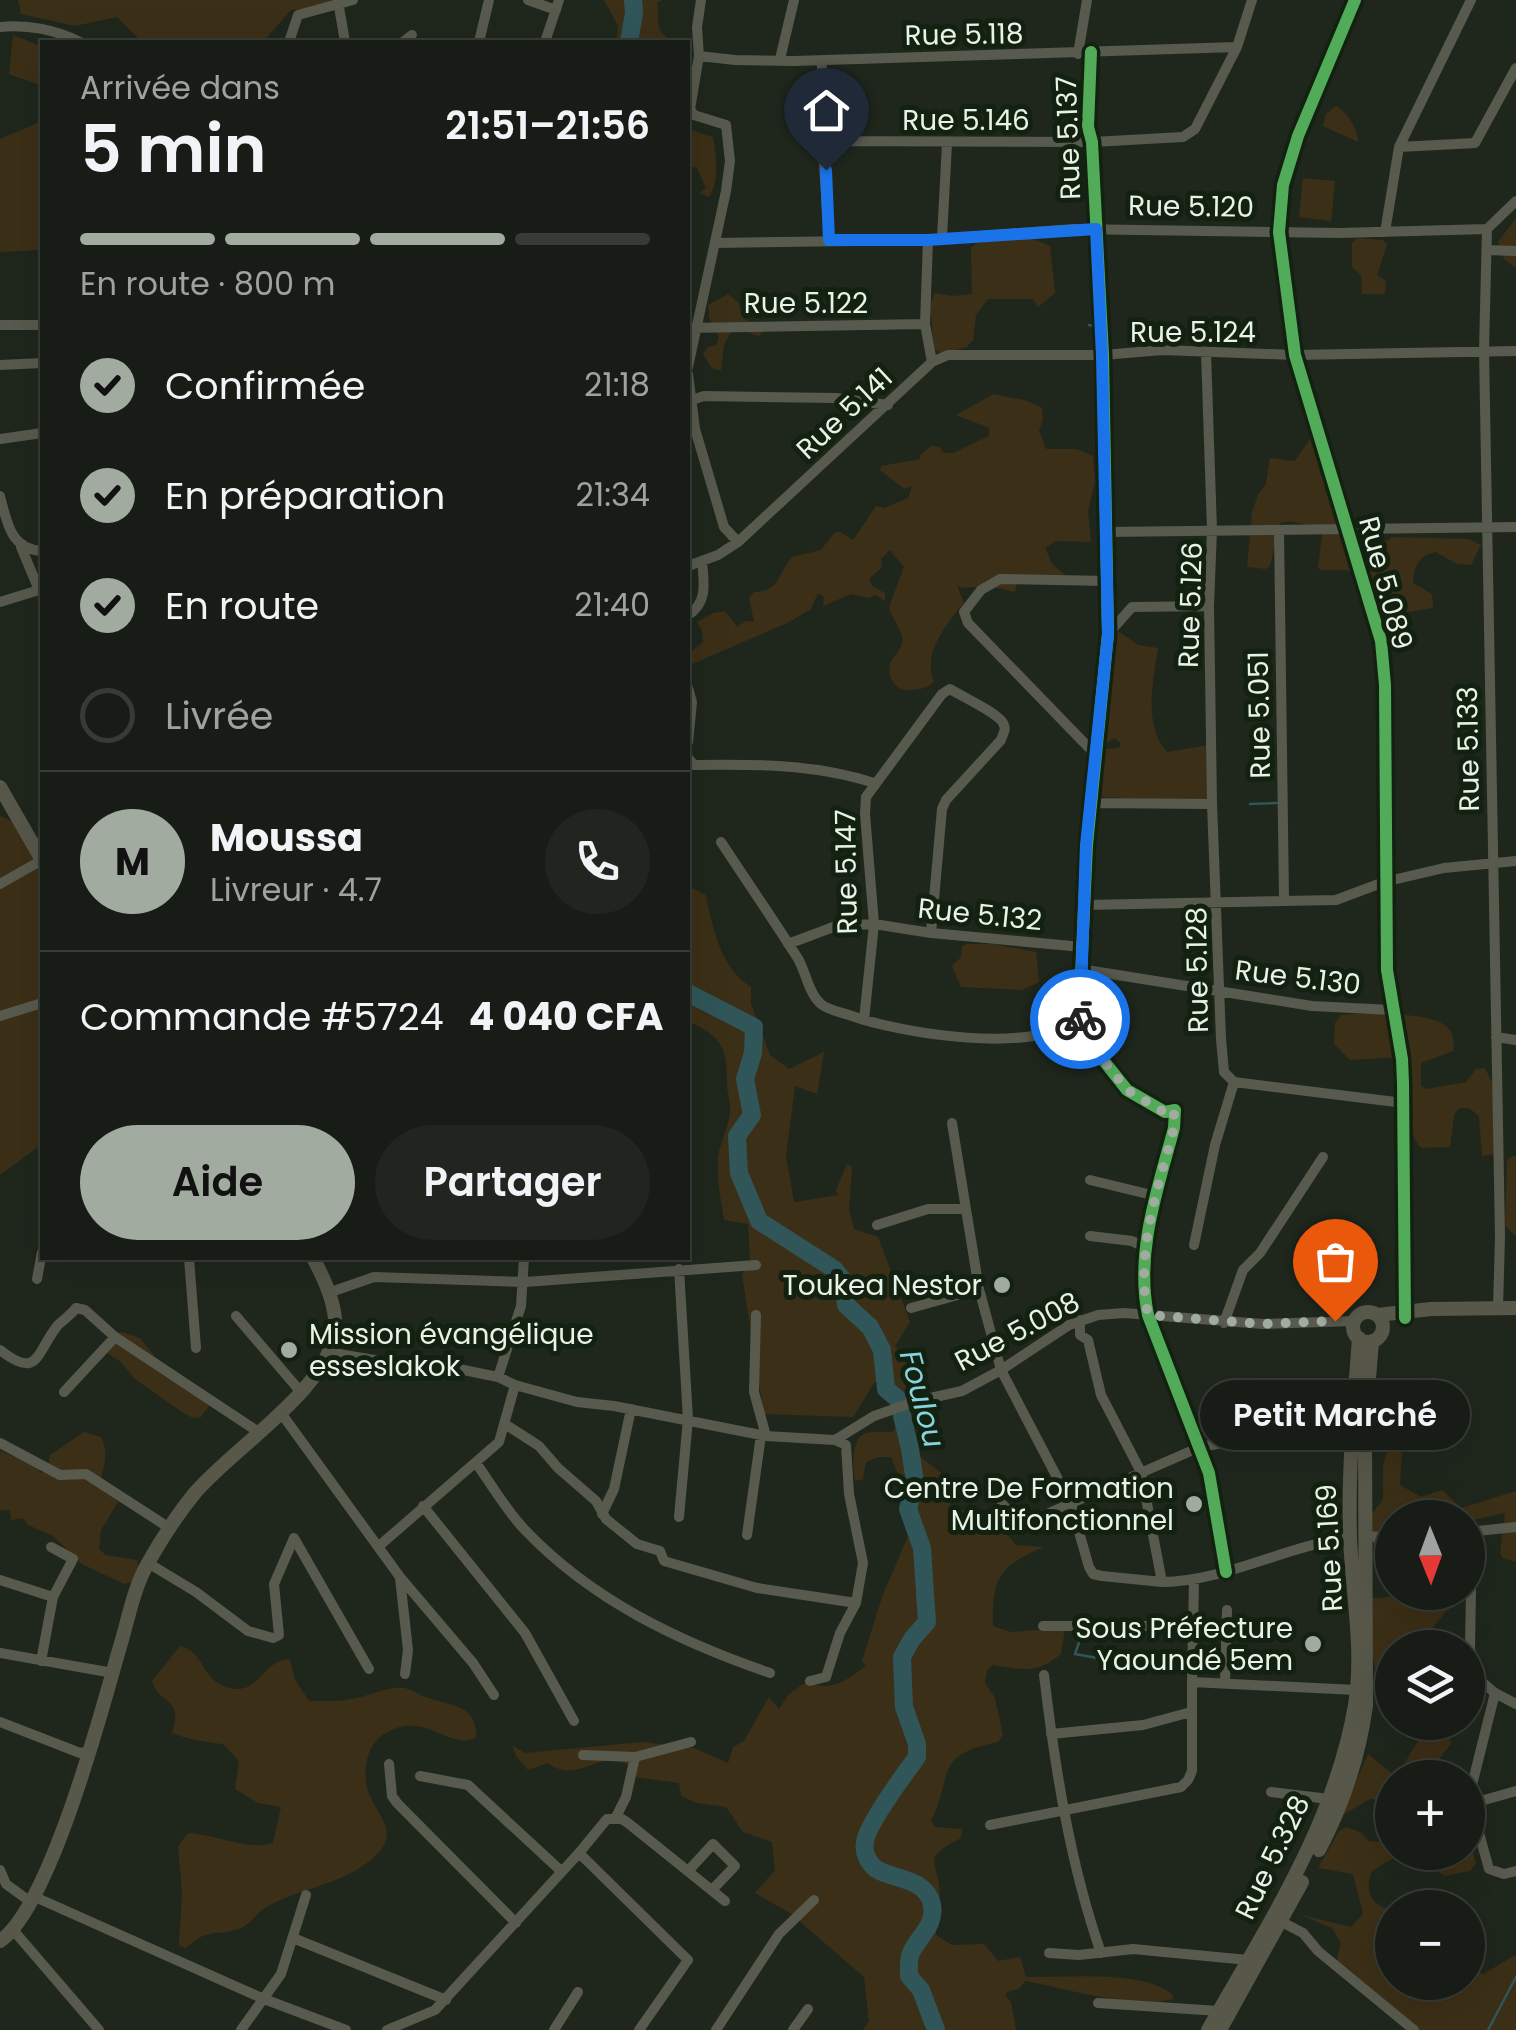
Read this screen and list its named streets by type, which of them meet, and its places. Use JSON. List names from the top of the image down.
{
  "streets": {
    "street": [
      "Rue 5.118",
      "Rue 5.146",
      "Rue 5.137",
      "Rue 5.120",
      "Rue 5.122",
      "Rue 5.124",
      "Rue 5.141",
      "Rue 5.089",
      "Rue 5.126",
      "Rue 5.051",
      "Rue 5.133",
      "Rue 5.147",
      "Rue 5.132",
      "Rue 5.128",
      "Rue 5.130",
      "Rue 5.008",
      "Rue 5.169",
      "Rue 5.328"
    ]
  },
  "crossings": [
    ["Rue 5.118", "Rue 5.146"],
    ["Rue 5.118", "Rue 5.137"],
    ["Rue 5.146", "Rue 5.137"],
    ["Rue 5.137", "Rue 5.120"],
    ["Rue 5.137", "Rue 5.124"],
    ["Rue 5.137", "Rue 5.132"],
    ["Rue 5.137", "Rue 5.130"],
    ["Rue 5.120", "Rue 5.141"],
    ["Rue 5.120", "Rue 5.089"],
    ["Rue 5.120", "Rue 5.133"],
    ["Rue 5.122", "Rue 5.141"],
    ["Rue 5.124", "Rue 5.141"],
    ["Rue 5.124", "Rue 5.089"],
    ["Rue 5.124", "Rue 5.133"],
    ["Rue 5.089", "Rue 5.126"],
    ["Rue 5.089", "Rue 5.130"],
    ["Rue 5.126", "Rue 5.051"],
    ["Rue 5.126", "Rue 5.133"],
    ["Rue 5.126", "Rue 5.128"],
    ["Rue 5.147", "Rue 5.132"],
    ["Rue 5.128", "Rue 5.130"],
    ["Rue 5.008", "Rue 5.169"],
    ["Rue 5.169", "Rue 5.328"]
  ],
  "water": ["Foulou"],
  "places": [
    "Toukea Nestor",
    "Petit Marché",
    "Mission évangélique esseslakok",
    "Centre De Formation Multifonctionnel",
    "Sous Préfecture Yaoundé 5em"
  ],
  "north": "bottom",
  "page": {
    "heading": ["5 min", "Arrivée dans", "21:51–21:56"],
    "panel": [
      "Moussa",
      "Livreur · 4.7",
      "Commande #5724",
      "4 040 CFA"
    ],
    "bar": "En route · 800 m",
    "list": [
      ["Confirmée", "21:18"],
      ["En préparation", "21:34"],
      ["En route", "21:40"],
      "Livrée"
    ],
    "round": "M",
    "buttons": ["Aide", "Partager"],
    "bubble": "Petit Marché",
    "map_buttons": ["+", "−"]
  }
}
